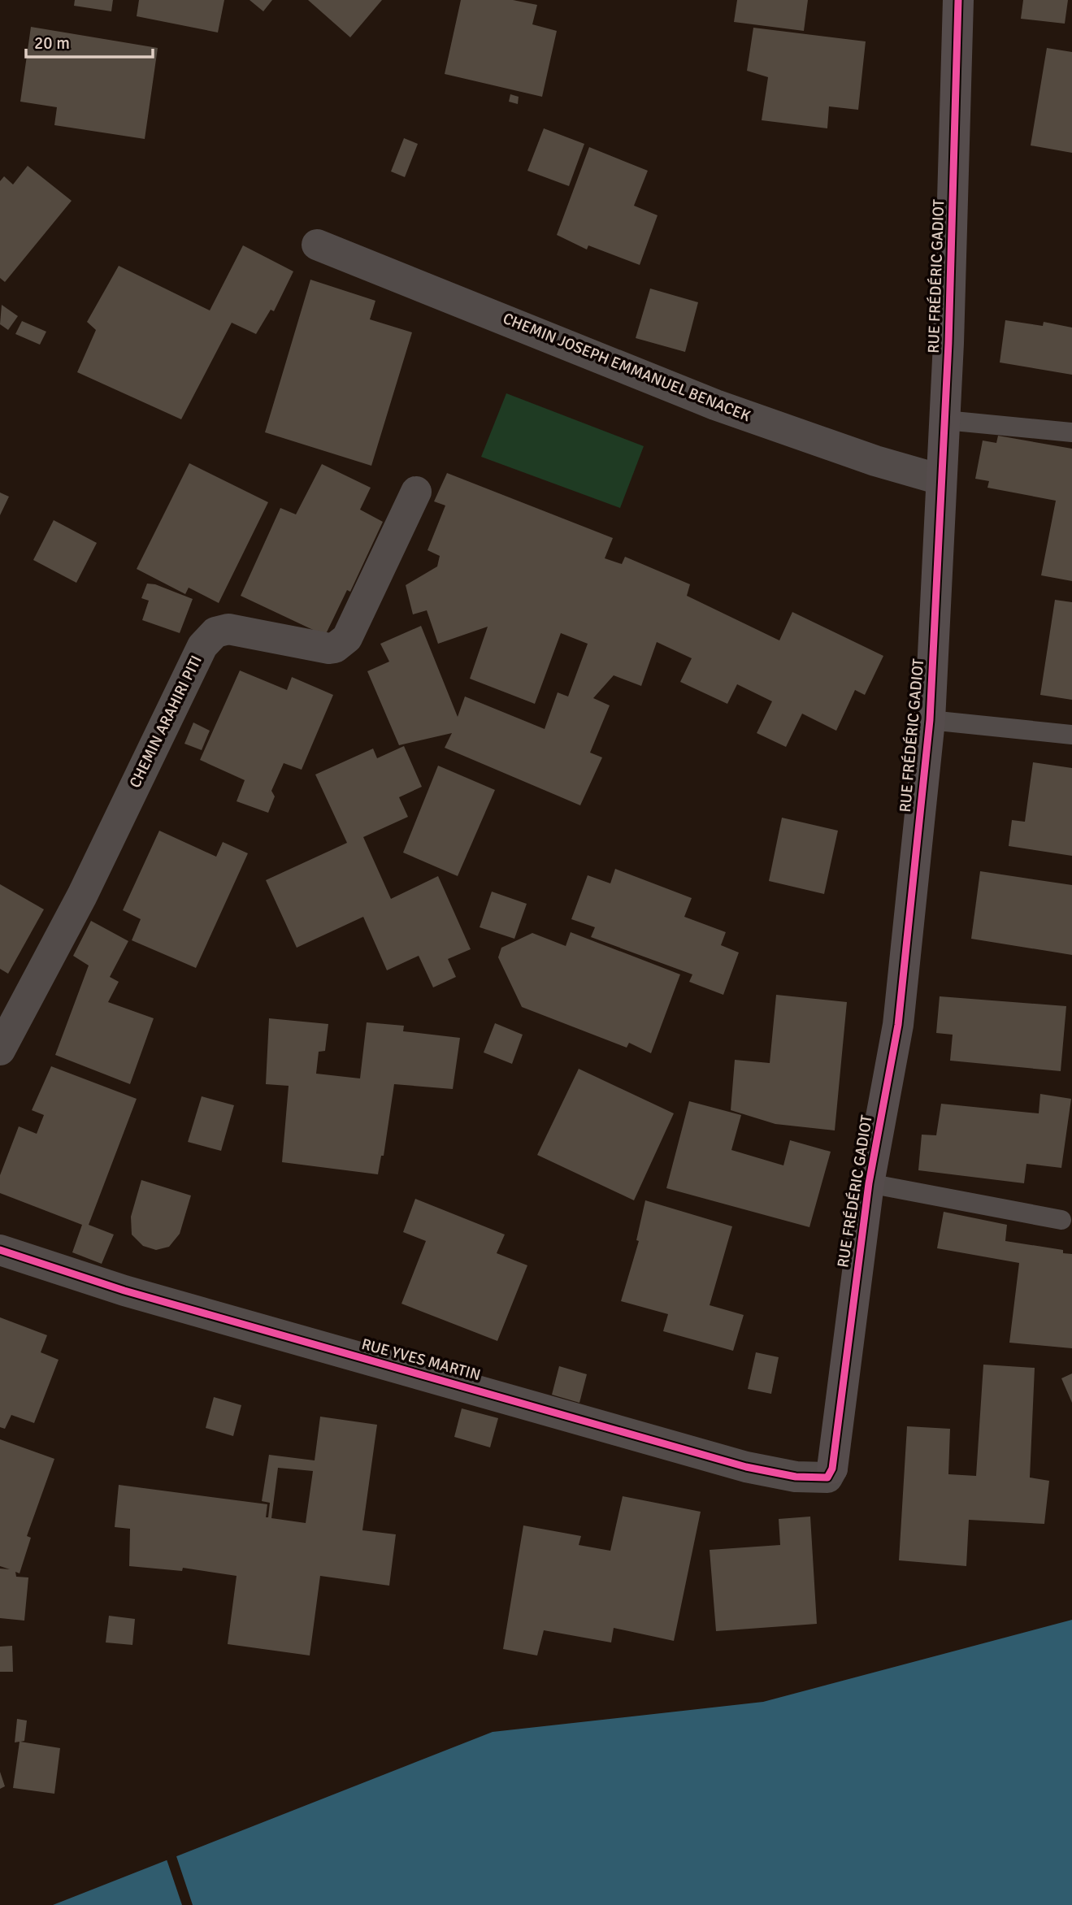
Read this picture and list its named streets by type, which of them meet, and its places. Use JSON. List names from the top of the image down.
{
  "streets": {
    "street": [
      "RUE FRÉDÉRIC GADIOT",
      "CHEMIN JOSEPH EMMANUEL BENACEK",
      "CHEMIN ARAHIRI PITI",
      "RUE YVES MARTIN"
    ]
  },
  "crossings": [
    ["RUE FRÉDÉRIC GADIOT", "CHEMIN JOSEPH EMMANUEL BENACEK"],
    ["RUE FRÉDÉRIC GADIOT", "RUE YVES MARTIN"]
  ],
  "scale_bar": "20 m"
}
